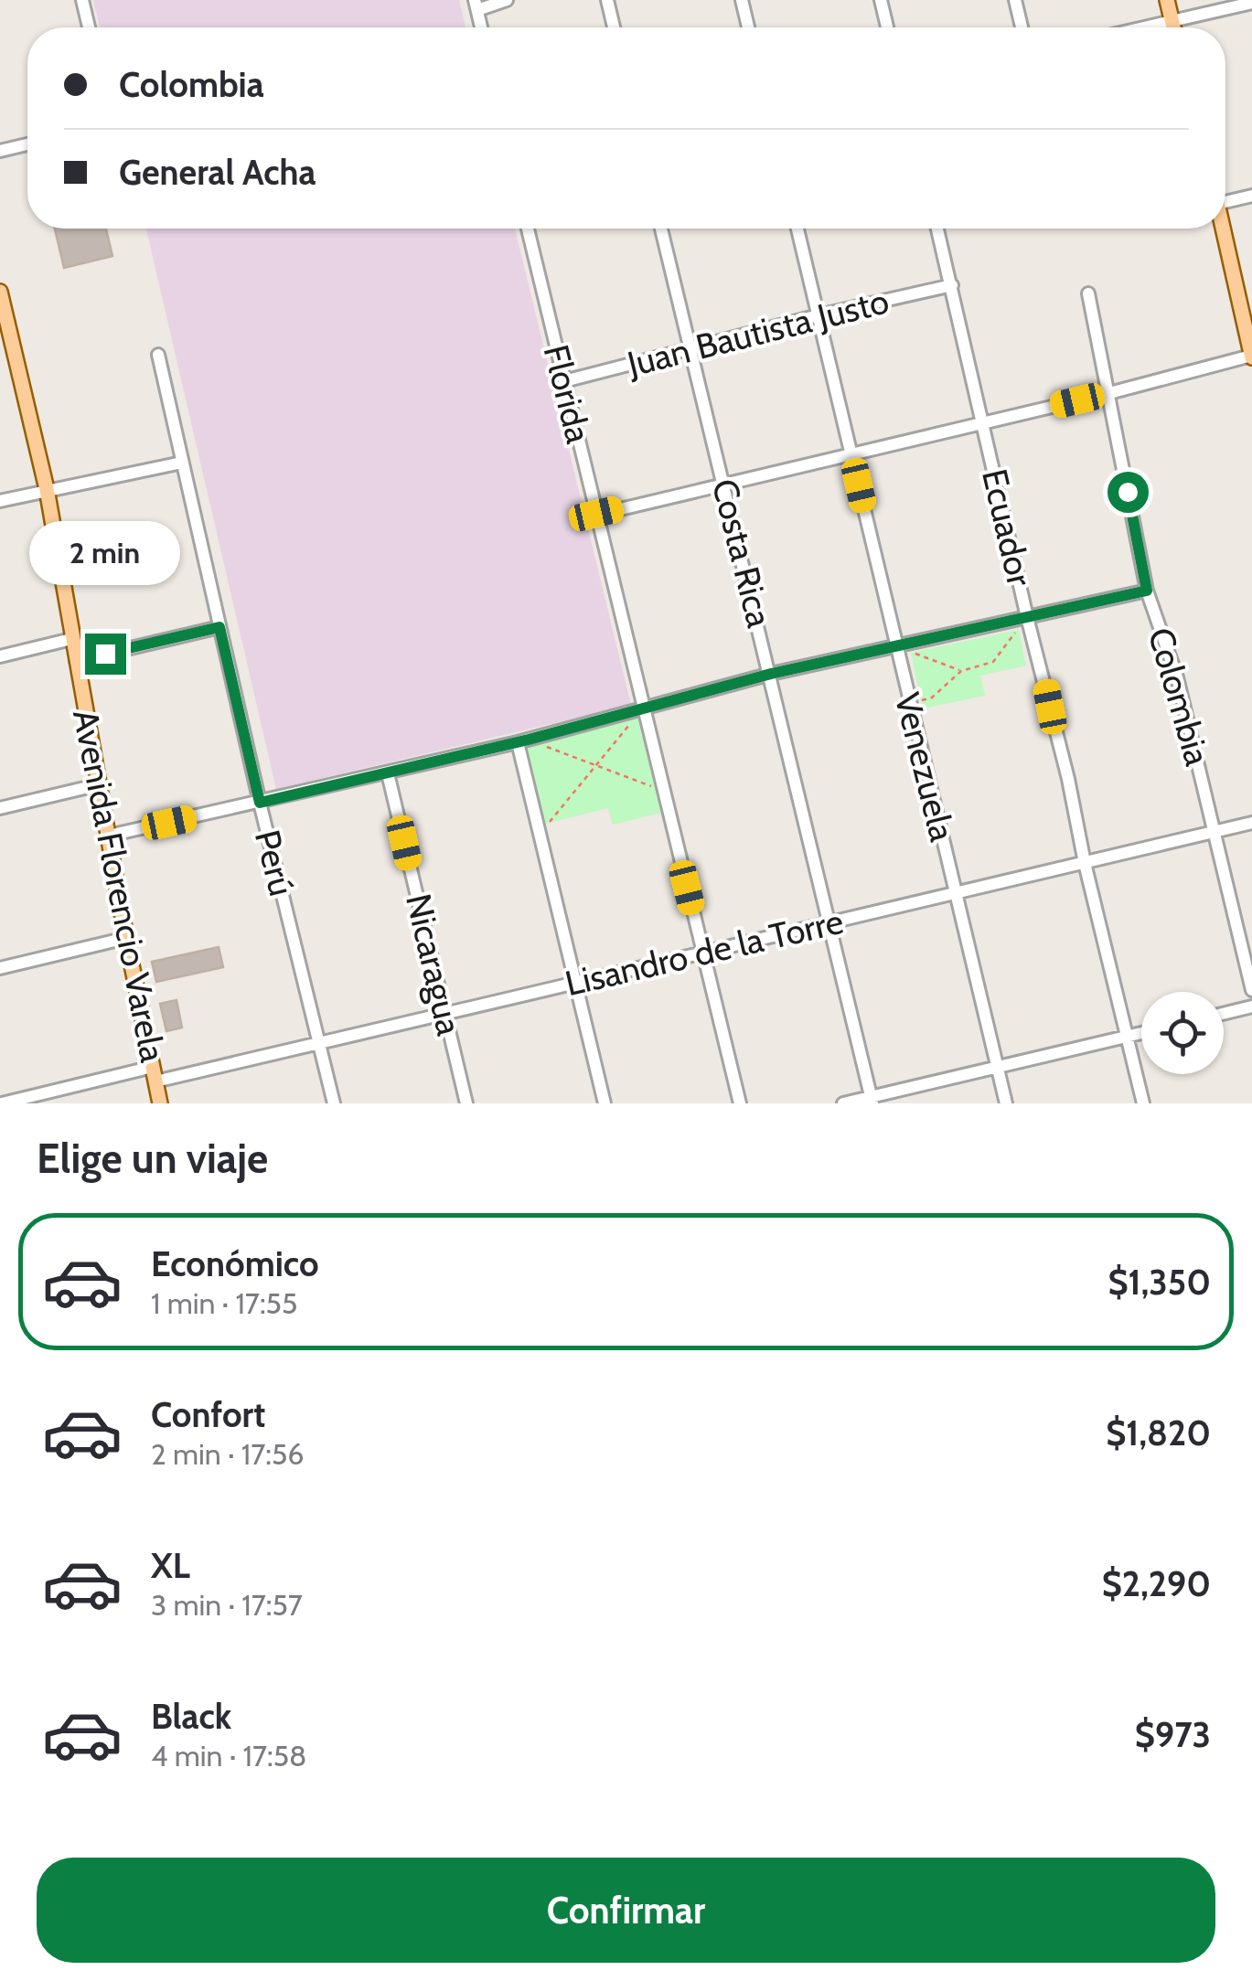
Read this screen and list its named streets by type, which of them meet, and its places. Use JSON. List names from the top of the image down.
{
  "streets": {
    "main road": ["Avenida Florencio Varela"],
    "street": [
      "Juan Bautista Justo",
      "Florida",
      "Ecuador",
      "Costa Rica",
      "Colombia",
      "Venezuela",
      "Perú",
      "Lisandro de la Torre",
      "Nicaragua"
    ]
  },
  "crossings": [
    ["Juan Bautista Justo", "Florida"],
    ["Juan Bautista Justo", "Ecuador"],
    ["Juan Bautista Justo", "Costa Rica"],
    ["Juan Bautista Justo", "Venezuela"],
    ["Florida", "Lisandro de la Torre"],
    ["Ecuador", "Lisandro de la Torre"],
    ["Costa Rica", "Lisandro de la Torre"],
    ["Colombia", "Lisandro de la Torre"],
    ["Venezuela", "Lisandro de la Torre"],
    ["Perú", "Lisandro de la Torre"],
    ["Avenida Florencio Varela", "Lisandro de la Torre"],
    ["Lisandro de la Torre", "Nicaragua"]
  ],
  "page": {
    "banner": ["Colombia", "General Acha"],
    "bubble": "2 min",
    "heading": "Elige un viaje",
    "list": [
      {
        "name": "Económico",
        "note": "1 min · 17:55",
        "value": "$1,350"
      },
      {
        "name": "Confort",
        "note": "2 min · 17:56",
        "value": "$1,820"
      },
      {
        "name": "XL",
        "note": "3 min · 17:57",
        "value": "$2,290"
      },
      {
        "name": "Black",
        "note": "4 min · 17:58",
        "value": "$973"
      }
    ],
    "buttons": "Confirmar"
  }
}
